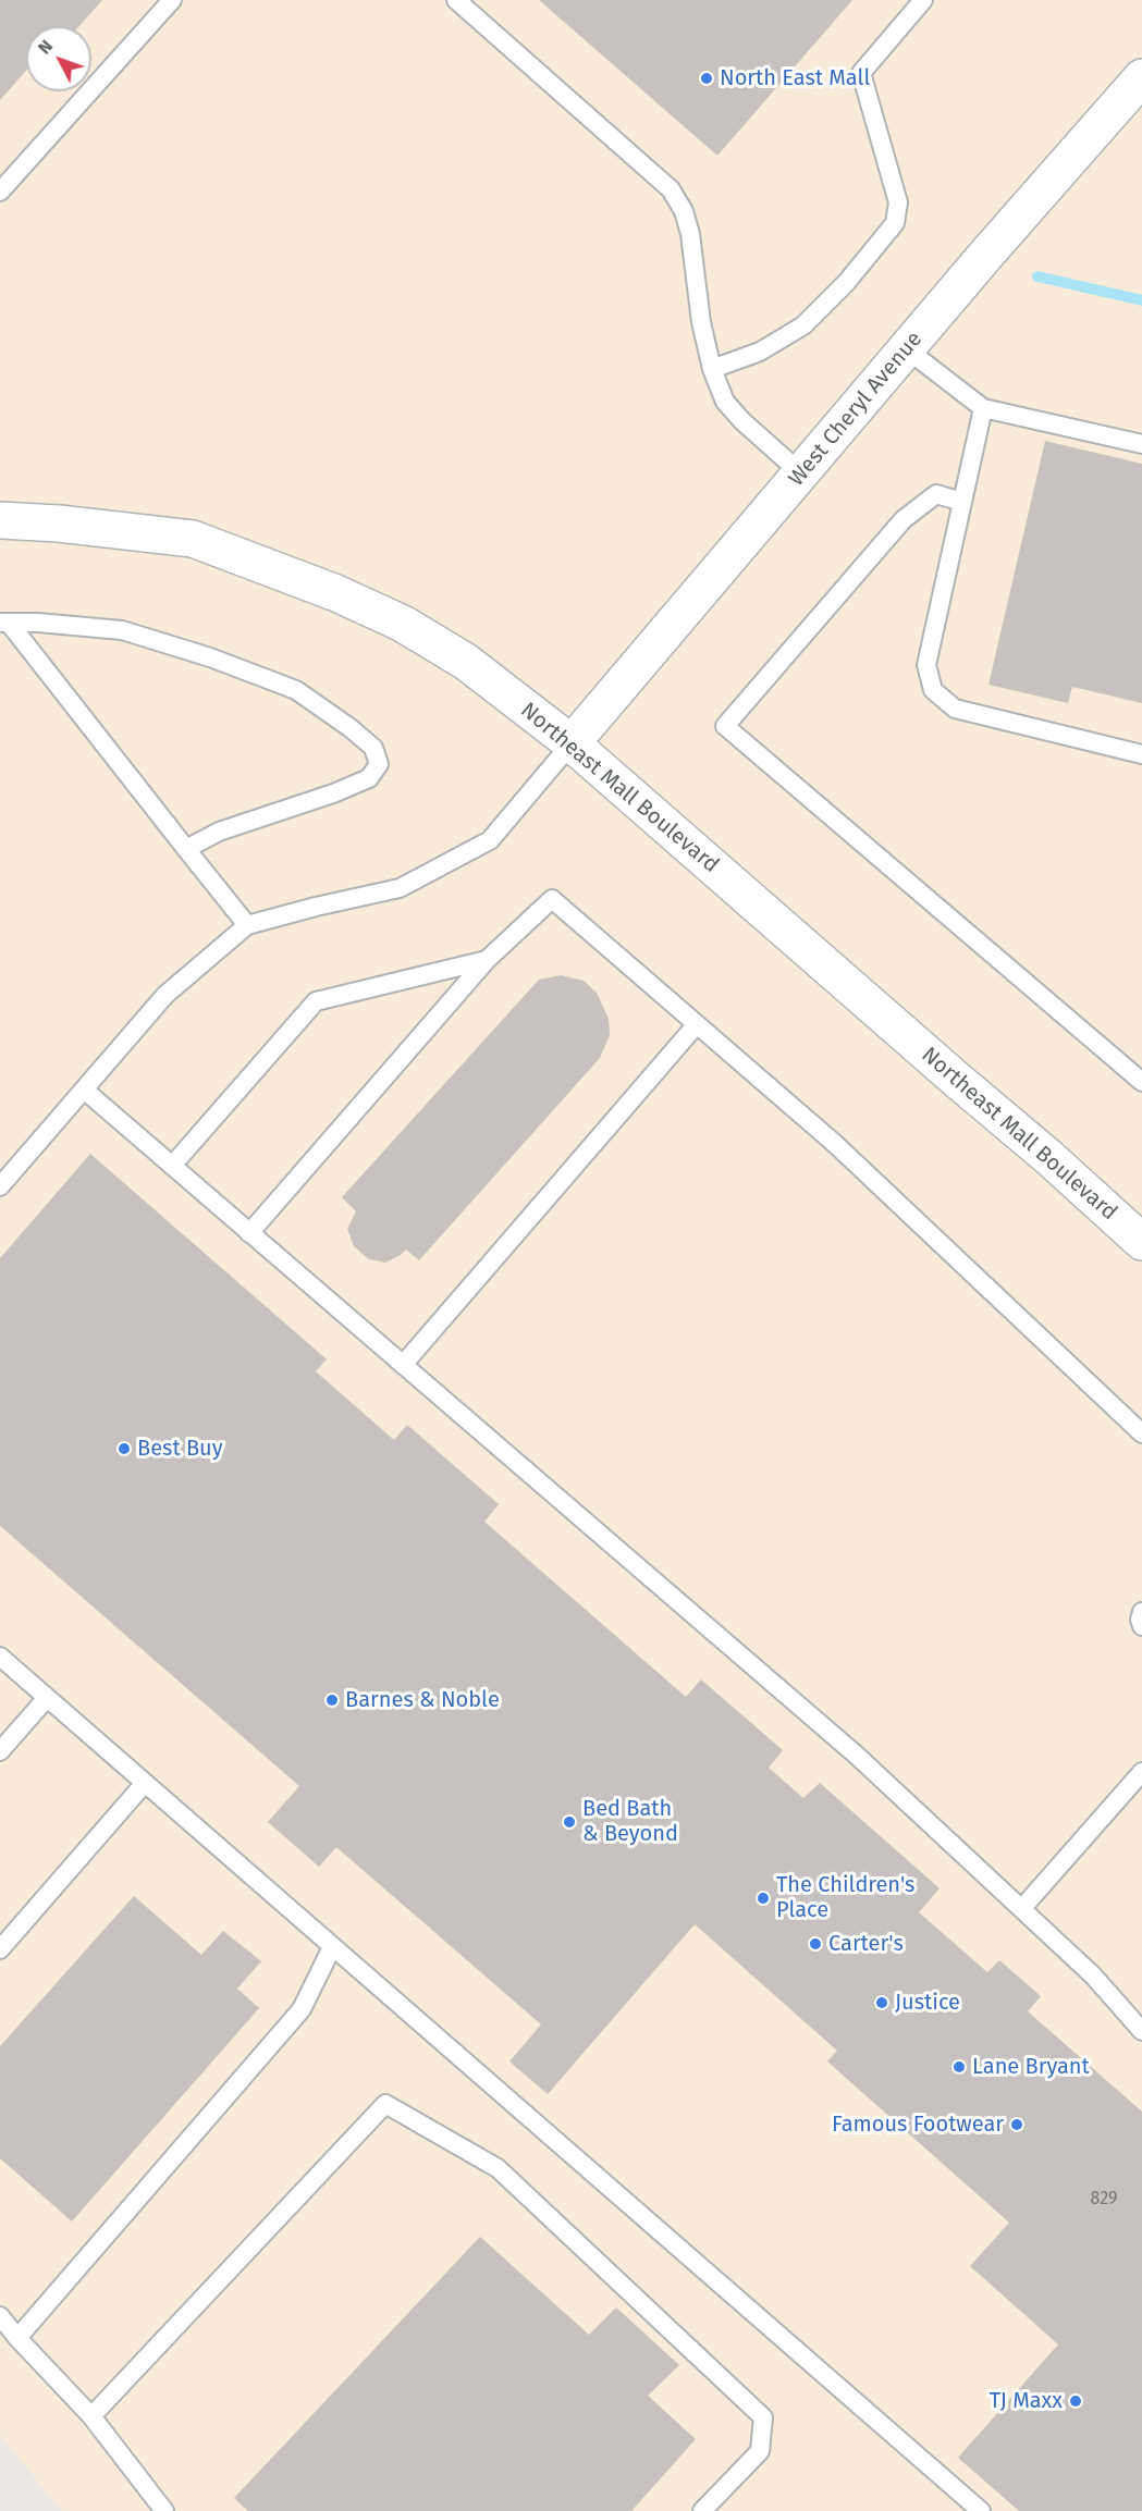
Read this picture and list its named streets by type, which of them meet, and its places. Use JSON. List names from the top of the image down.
{
  "streets": {
    "street": ["West Cheryl Avenue", "Northeast Mall Boulevard"]
  },
  "crossings": [
    ["West Cheryl Avenue", "Northeast Mall Boulevard"]
  ],
  "places": [
    "North East Mall",
    "Best Buy",
    "Barnes & Noble",
    "Bed Bath & Beyond",
    "The Children's Place",
    "Carter's",
    "Justice",
    "Lane Bryant",
    "Famous Footwear",
    "TJ Maxx"
  ],
  "house_numbers": ["829"],
  "north": "top left"
}
